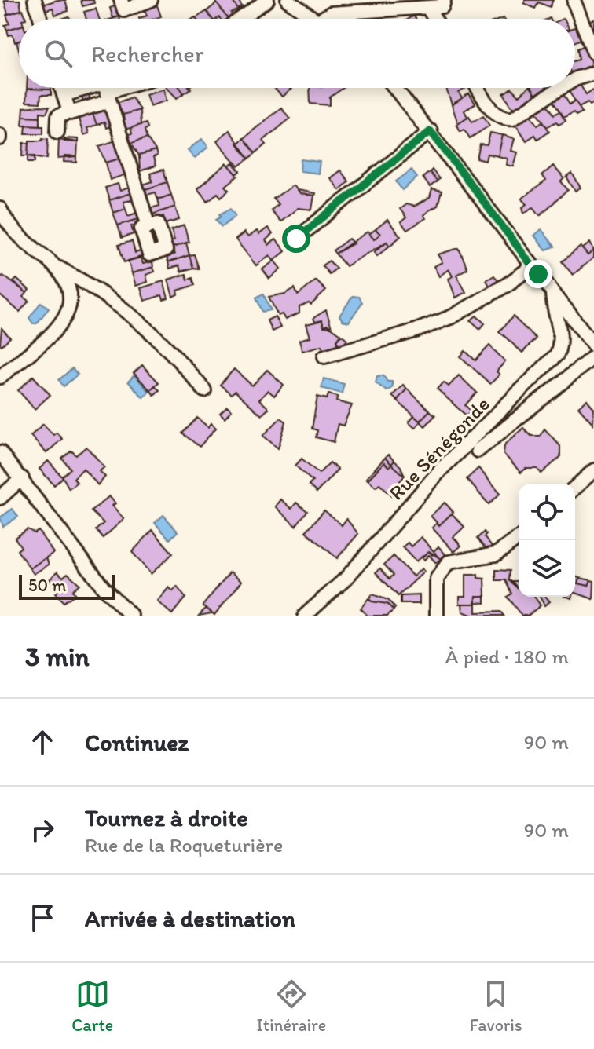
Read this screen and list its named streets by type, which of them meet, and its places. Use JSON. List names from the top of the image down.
{
  "streets": {
    "street": ["Rue Sénégonde"]
  },
  "scale_bar": "50 m",
  "page": {
    "search": "Rechercher",
    "scale": "50 m",
    "heading": ["3 min", "À pied · 180 m"],
    "list": [
      ["Continuez", "90 m"],
      ["Tournez à droite", "Rue de la Roqueturière", "90 m"],
      "Arrivée à destination"
    ],
    "nav": ["Carte", "Itinéraire", "Favoris"]
  }
}
